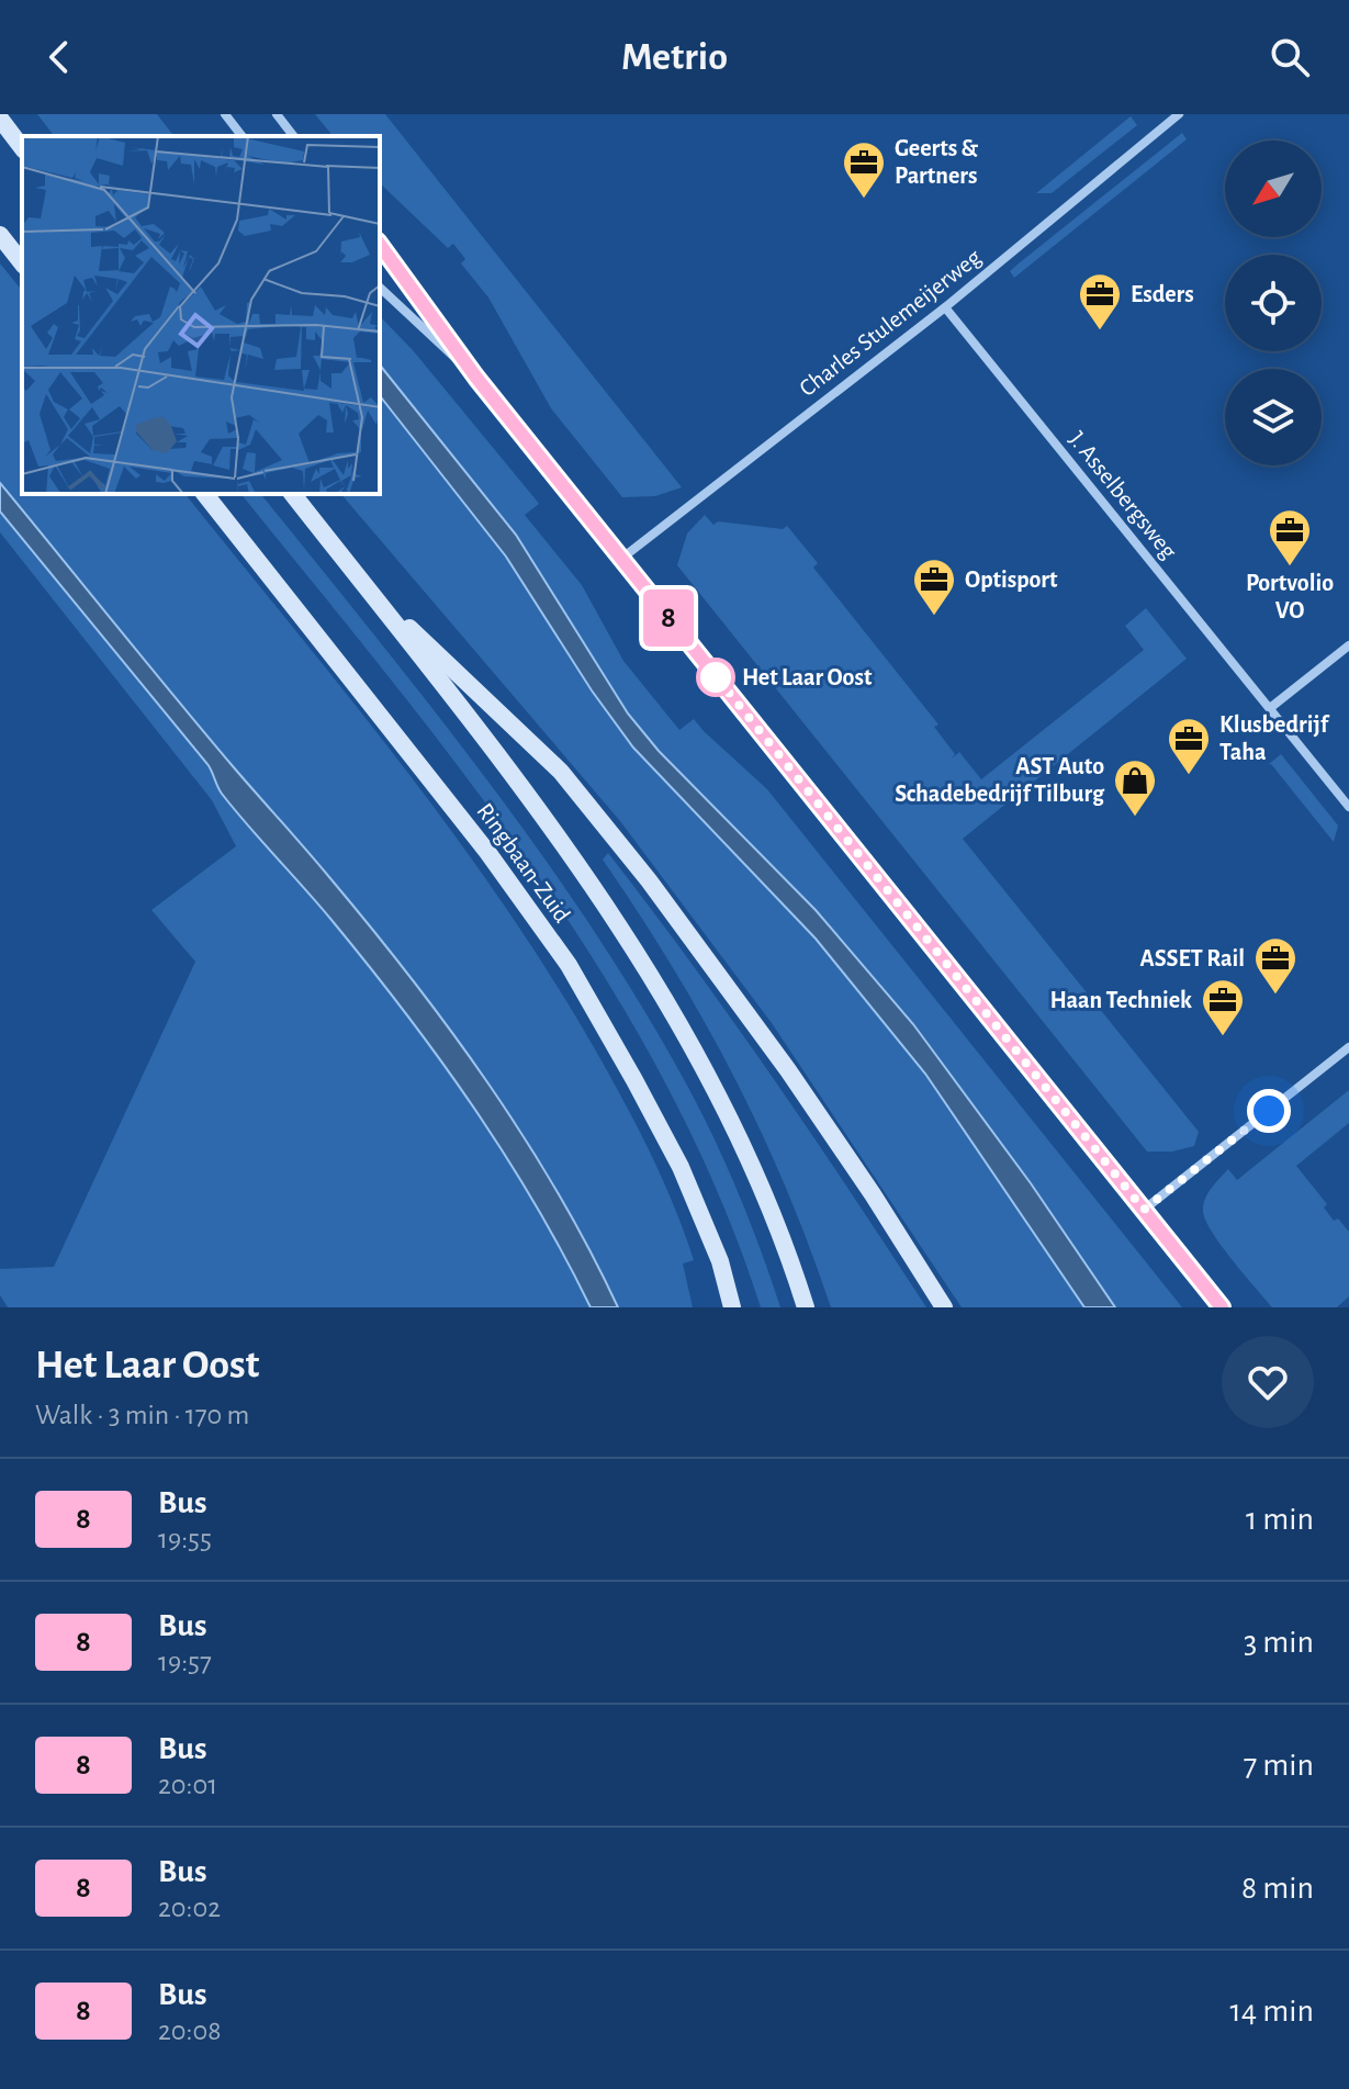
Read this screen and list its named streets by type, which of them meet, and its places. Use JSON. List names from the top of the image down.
{
  "streets": {
    "main road": ["Ringbaan-Zuid"],
    "street": ["Charles Stulemeijerweg", "J. Asselbergsweg"]
  },
  "crossings": [
    ["Charles Stulemeijerweg", "J. Asselbergsweg"]
  ],
  "places": {
    "office": [
      "Geerts & Partners",
      "Esders",
      "Portvolio VO",
      "Optisport",
      "Klusbedrijf Taha",
      "ASSET Rail",
      "Haan Techniek"
    ],
    "other": ["Het Laar Oost"],
    "shop": ["AST Auto Schadebedrijf Tilburg"]
  },
  "lines": ["bus line 8"],
  "north": "bottom left",
  "page": {
    "header": "Metrio",
    "on_map": "8",
    "heading": ["Het Laar Oost", "Walk · 3 min · 170 m"],
    "list": [
      {
        "mark": "8",
        "name": "Bus",
        "note": "19:55",
        "value": "1 min"
      },
      {
        "mark": "8",
        "name": "Bus",
        "note": "19:57",
        "value": "3 min"
      },
      {
        "mark": "8",
        "name": "Bus",
        "note": "20:01",
        "value": "7 min"
      },
      {
        "mark": "8",
        "name": "Bus",
        "note": "20:02",
        "value": "8 min"
      },
      {
        "mark": "8",
        "name": "Bus",
        "note": "20:08",
        "value": "14 min"
      }
    ]
  }
}
